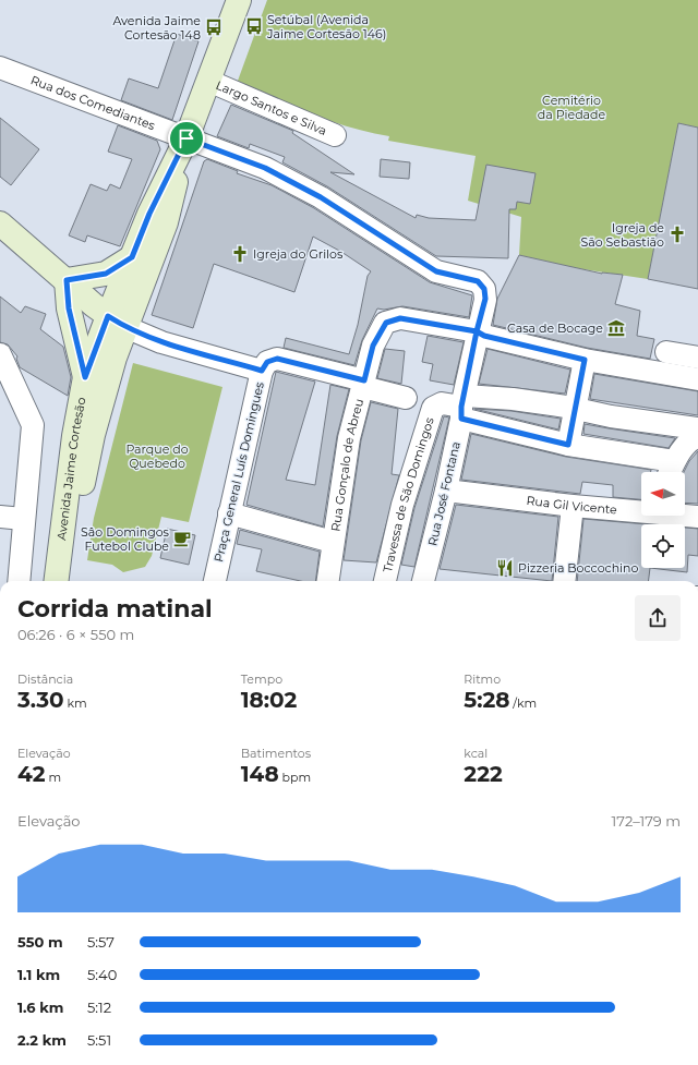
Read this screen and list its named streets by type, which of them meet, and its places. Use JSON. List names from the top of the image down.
{
  "streets": {
    "main road": ["Avenida Jaime Cortesão"],
    "street": [
      "Rua dos Comediantes",
      "Largo Santos e Silva",
      "Rua Gonçalo de Abreu",
      "Praça General Luís Domingues",
      "Rua José Fontana",
      "Travessa de São Domingos",
      "Rua Gil Vicente"
    ]
  },
  "crossings": [
    ["Rua dos Comediantes", "Avenida Jaime Cortesão"],
    ["Rua dos Comediantes", "Rua José Fontana"],
    ["Largo Santos e Silva", "Avenida Jaime Cortesão"],
    ["Rua Gonçalo de Abreu", "Rua José Fontana"],
    ["Avenida Jaime Cortesão", "Praça General Luís Domingues"],
    ["Rua José Fontana", "Travessa de São Domingos"],
    ["Rua José Fontana", "Rua Gil Vicente"]
  ],
  "parks": ["Cemitério da Piedade", "Parque do Quebedo"],
  "places": {
    "bus stop": ["Setúbal (Avenida Jaime Cortesão 146)", "Avenida Jaime Cortesão 148"],
    "church": ["Igreja de São Sebastião", "Igreja do Grilos"],
    "museum": ["Casa de Bocage"],
    "cafe": ["Sâo Domingos Futebol Clube"],
    "restaurant": ["Pizzeria Boccochino"]
  },
  "north": "left",
  "page": {
    "heading": ["Corrida matinal", "06:26 · 6 × 550 m"],
    "stats": [
      ["Distância", "3.30 km"],
      ["Tempo", "18:02"],
      ["Ritmo", "5:28 /km"],
      ["Elevação", "42 m"],
      ["Batimentos", "148 bpm"],
      ["kcal", "222"]
    ],
    "chart": ["Elevação", "172–179 m"],
    "list": [
      {
        "name": "550 m",
        "note": "5:57"
      },
      {
        "name": "1.1 km",
        "note": "5:40"
      },
      {
        "name": "1.6 km",
        "note": "5:12"
      },
      {
        "name": "2.2 km",
        "note": "5:51"
      }
    ]
  }
}
